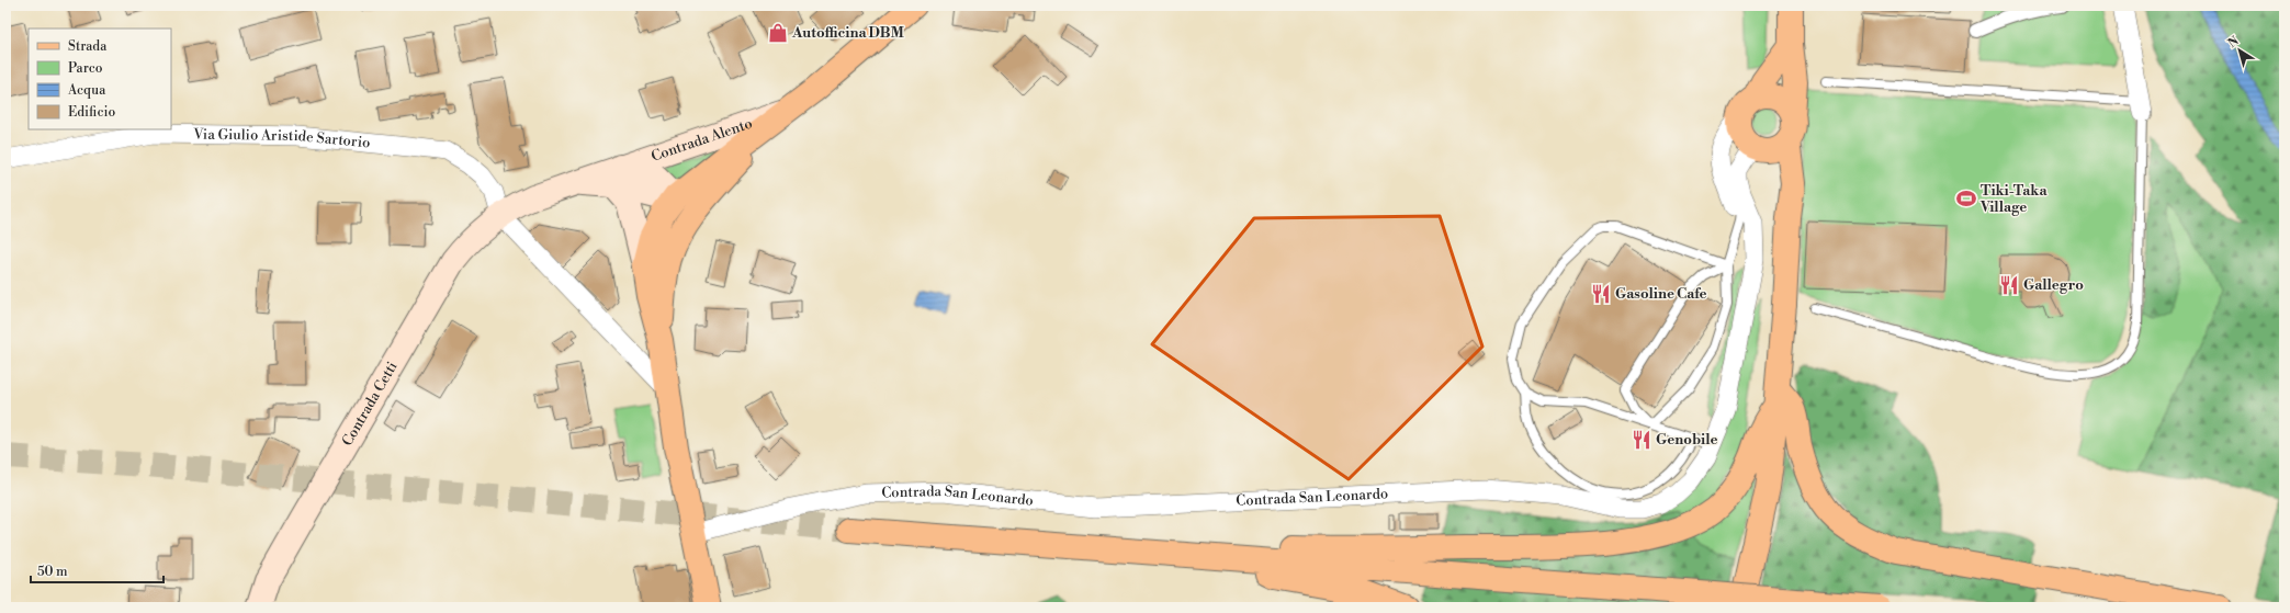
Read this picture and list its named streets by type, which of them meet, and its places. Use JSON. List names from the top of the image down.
{
  "streets": {
    "main road": ["Contrada Alento", "Contrada Cetti"],
    "street": ["Via Giulio Aristide Sartorio", "Contrada San Leonardo"]
  },
  "crossings": [
    ["Via Giulio Aristide Sartorio", "Contrada Alento"],
    ["Via Giulio Aristide Sartorio", "Contrada Cetti"],
    ["Contrada Alento", "Contrada Cetti"]
  ],
  "places": {
    "shop": ["Autofficina DBM"],
    "sports": ["Tiki-Taka Village"],
    "restaurant": ["Gallegro", "Gasoline Cafe", "Genobile"]
  },
  "legend": [
    "Strada",
    "Parco",
    "Acqua",
    "Edificio"
  ],
  "scale_bar": "50 m",
  "north": "top left"
}
